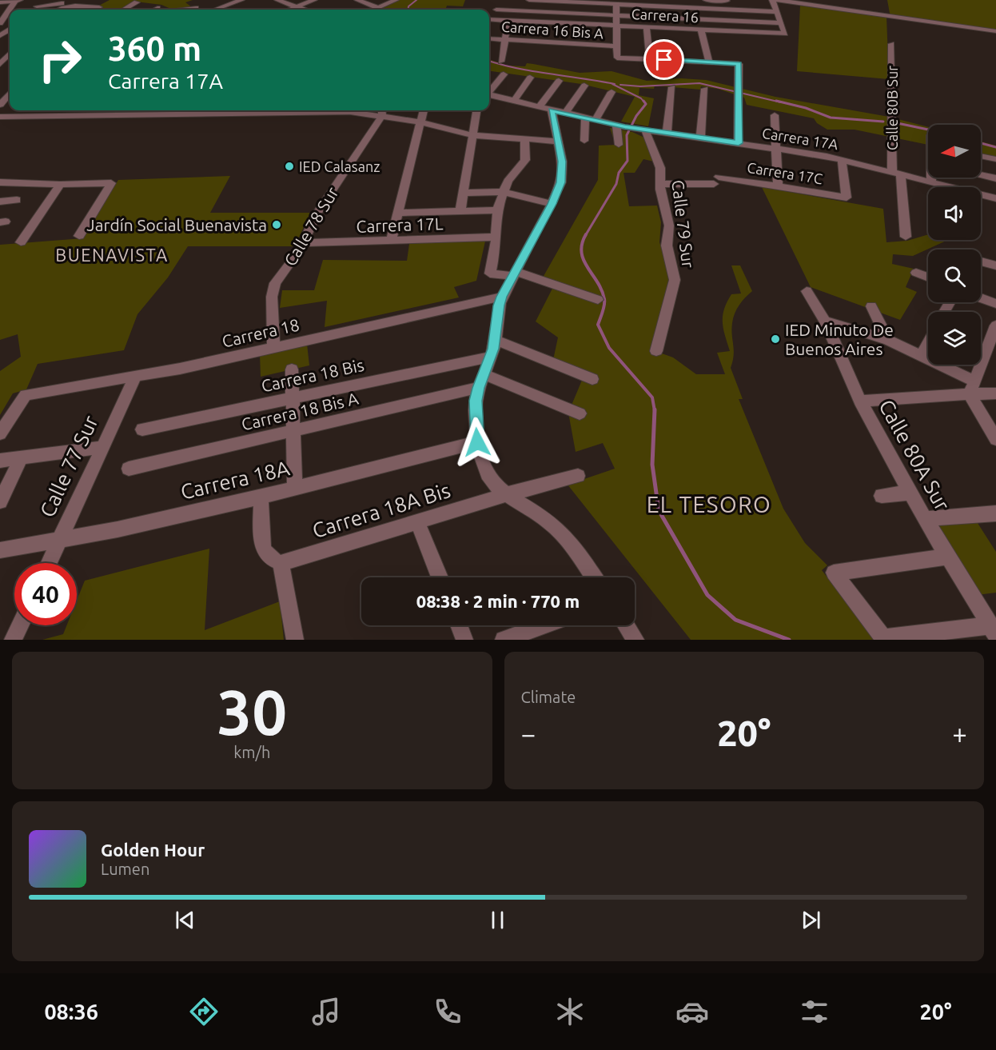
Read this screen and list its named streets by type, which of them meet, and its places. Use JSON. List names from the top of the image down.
{
  "streets": {
    "street": [
      "Carrera 16",
      "Carrera 16 Bis A",
      "Calle 80B Sur",
      "Carrera 17A",
      "Carrera 17C",
      "Calle 79 Sur",
      "Carrera 17L",
      "Calle 78 Sur",
      "Carrera 18",
      "Carrera 18 Bis",
      "Carrera 18 Bis A",
      "Calle 80A Sur",
      "Calle 77 Sur",
      "Carrera 18A",
      "Carrera 18A Bis"
    ]
  },
  "crossings": [
    ["Carrera 16", "Carrera 16 Bis A"],
    ["Calle 80B Sur", "Carrera 17A"],
    ["Carrera 17A", "Carrera 17C"],
    ["Carrera 17A", "Calle 79 Sur"],
    ["Carrera 17C", "Calle 79 Sur"],
    ["Carrera 17L", "Calle 78 Sur"],
    ["Calle 78 Sur", "Carrera 18"],
    ["Carrera 18", "Calle 77 Sur"],
    ["Calle 77 Sur", "Carrera 18A"]
  ],
  "districts": ["BUENAVISTA", "EL TESORO"],
  "places": ["IED Calasanz", "Jardín Social Buenavista", "IED Minuto De Buenos Aires"],
  "north": "left",
  "page": {
    "turn": ["360 m", "Carrera 17A"],
    "limit": "40",
    "trip": "08:38 · 2 min · 770 m",
    "tile": [
      ["30", "km/h"],
      "Climate"
    ],
    "heat": ["−", "20°", "+"],
    "song": ["Golden Hour", "Lumen"],
    "tabs": ["08:36", "20°"]
  }
}
